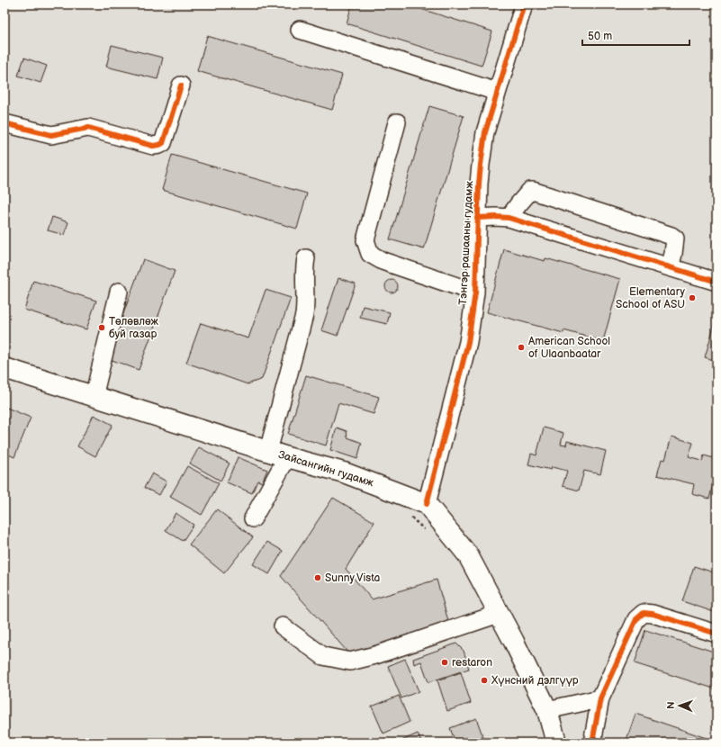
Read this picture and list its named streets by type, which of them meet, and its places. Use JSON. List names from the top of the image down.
{
  "streets": {
    "main road": ["Зайсангийн гудамж"],
    "street": ["Тэнгэр рашааны гудамж"]
  },
  "crossings": [
    ["Тэнгэр рашааны гудамж", "Зайсангийн гудамж"]
  ],
  "places": [
    "Elementary School of ASU",
    "Төлөвлөж буй газар",
    "American School of Ulaanbaatar",
    "Sunny Vista",
    "restaron",
    "Хүнсний дэлгүүр"
  ],
  "scale_bar": "50 m",
  "north": "left"
}
